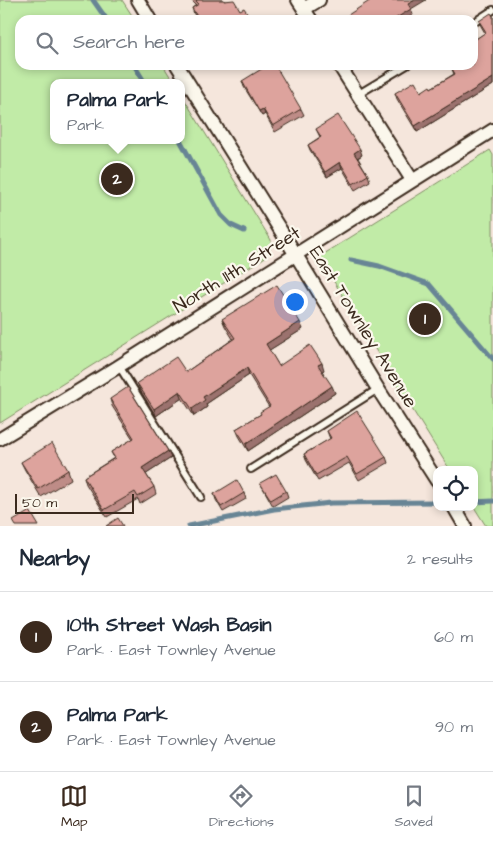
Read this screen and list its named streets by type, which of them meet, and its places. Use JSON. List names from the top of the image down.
{
  "streets": {
    "street": ["North 11th Street", "East Townley Avenue"]
  },
  "crossings": [
    ["North 11th Street", "East Townley Avenue"]
  ],
  "scale_bar": "50 m",
  "page": {
    "search": "Search here",
    "popup": ["Palma Park", "Park"],
    "pins": ["2", "1"],
    "scale": "50 m",
    "heading": ["Nearby", "2 results"],
    "list": [
      {
        "mark": "1",
        "name": "10th Street Wash Basin",
        "note": "Park · East Townley Avenue",
        "value": "60 m"
      },
      {
        "mark": "2",
        "name": "Palma Park",
        "note": "Park · East Townley Avenue",
        "value": "90 m"
      }
    ],
    "nav": ["Map", "Directions", "Saved"]
  }
}
